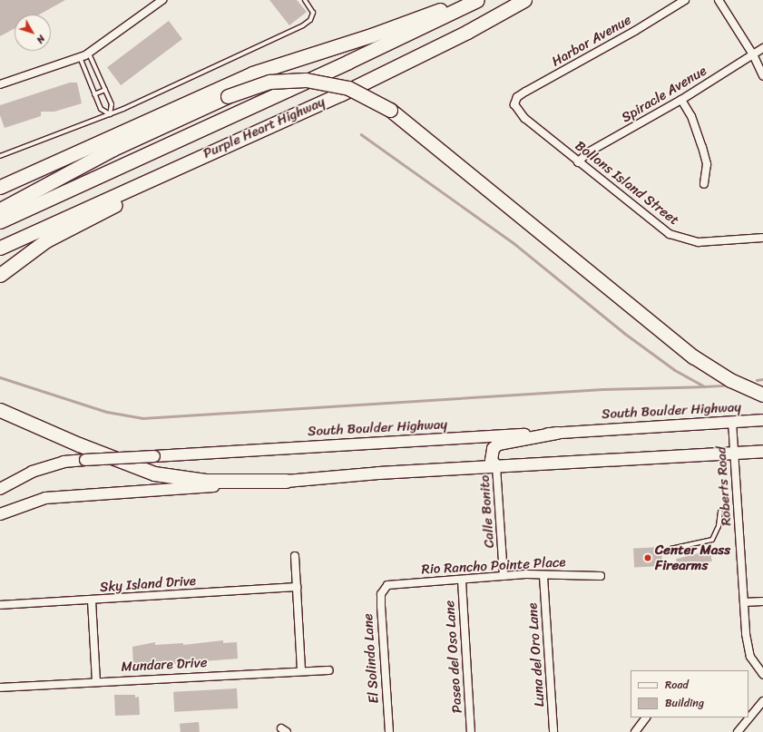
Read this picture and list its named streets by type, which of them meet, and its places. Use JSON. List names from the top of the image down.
{
  "streets": {
    "highway": ["Purple Heart Highway"],
    "main road": ["South Boulder Highway"],
    "street": [
      "Harbor Avenue",
      "Spiracle Avenue",
      "Bollons Island Street",
      "Roberts Road",
      "Calle Bonito",
      "Rio Rancho Pointe Place",
      "Sky Island Drive",
      "Luna del Oro Lane",
      "Paseo del Oso Lane",
      "El Solindo Lane",
      "Mundare Drive"
    ]
  },
  "crossings": [
    ["Harbor Avenue", "Bollons Island Street"],
    ["Spiracle Avenue", "Bollons Island Street"],
    ["South Boulder Highway", "Roberts Road"],
    ["Calle Bonito", "Rio Rancho Pointe Place"],
    ["Rio Rancho Pointe Place", "Luna del Oro Lane"],
    ["Rio Rancho Pointe Place", "Paseo del Oso Lane"],
    ["Rio Rancho Pointe Place", "El Solindo Lane"]
  ],
  "places": ["Center Mass Firearms"],
  "legend": ["Road", "Building"],
  "north": "bottom right"
}
